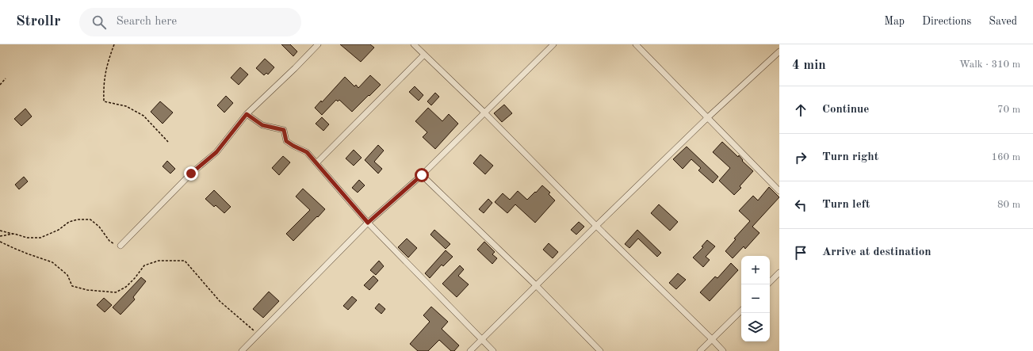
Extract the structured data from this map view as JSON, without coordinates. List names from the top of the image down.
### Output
{
  "page": {
    "header": "Strollr",
    "search": "Search here",
    "nav": ["Map", "Directions", "Saved"],
    "heading": ["4 min", "Walk · 310 m"],
    "list": [
      ["Continue", "70 m"],
      ["Turn right", "160 m"],
      ["Turn left", "80 m"],
      "Arrive at destination"
    ],
    "map_buttons": ["+", "−"]
  }
}
